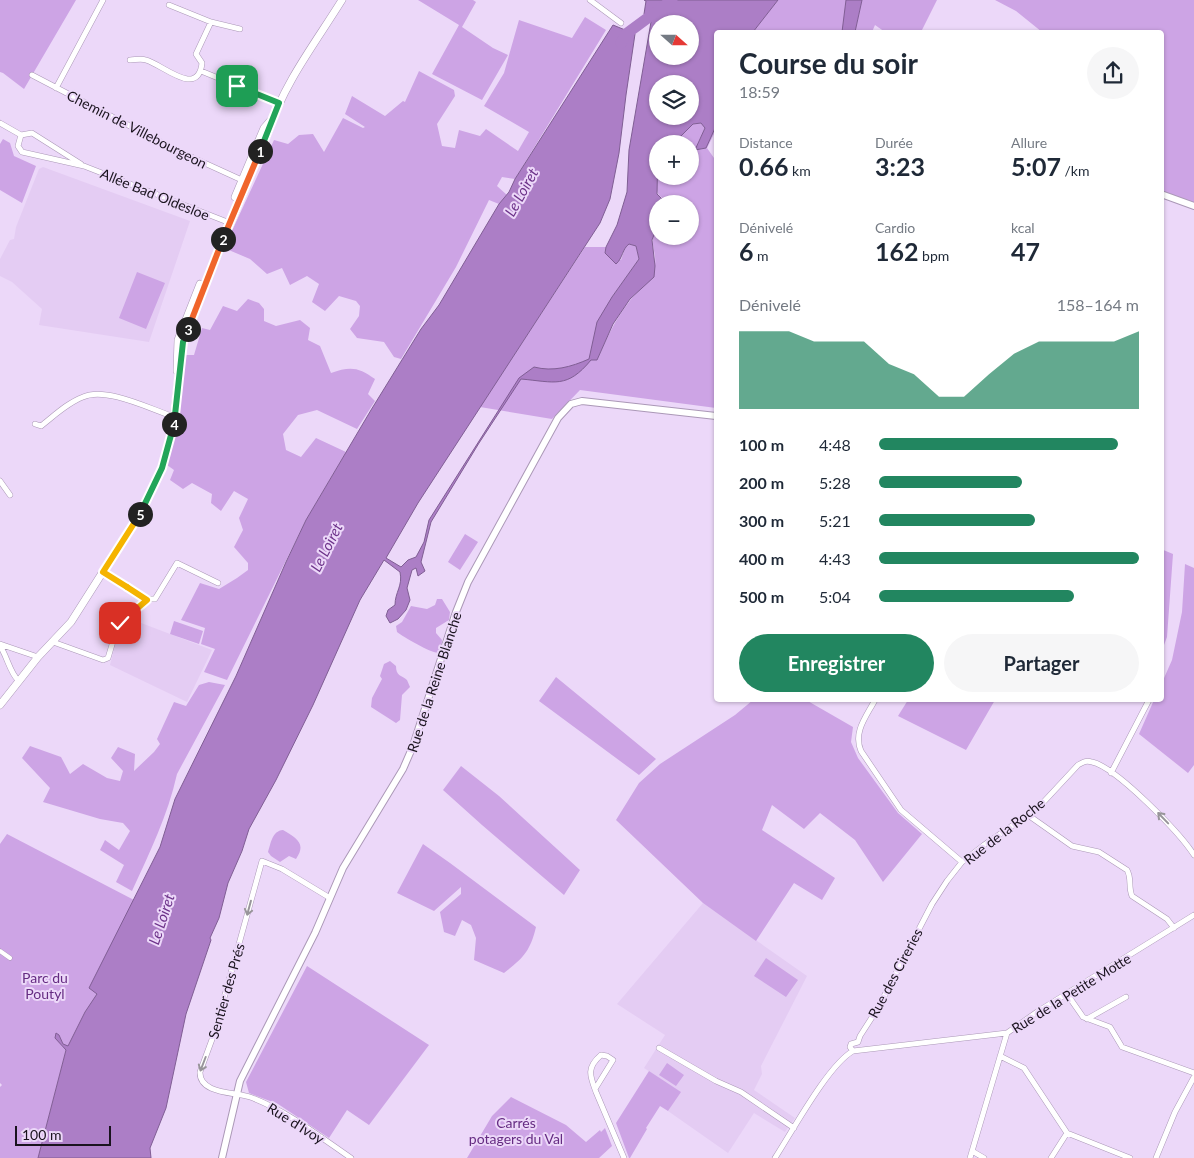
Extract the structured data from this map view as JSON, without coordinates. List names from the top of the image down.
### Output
{
  "streets": {
    "street": [
      "Chemin de Villebourgeon",
      "Allée Bad Oldesloe",
      "Rue de la Reine Blanche",
      "Rue de la Roche",
      "Rue des Cireries",
      "Sentier des Prés",
      "Rue de la Petite Motte",
      "Rue d'Ivoy"
    ]
  },
  "crossings": [
    ["Rue de la Reine Blanche", "Sentier des Prés"],
    ["Rue de la Reine Blanche", "Rue d'Ivoy"],
    ["Rue de la Roche", "Rue des Cireries"],
    ["Sentier des Prés", "Rue d'Ivoy"]
  ],
  "water": ["Le Loiret"],
  "parks": ["Parc du Poutyl", "Carrés potagers du Val"],
  "scale_bar": "100 m",
  "north": "right",
  "page": {
    "map_buttons": ["+", "−"],
    "heading": ["Course du soir", "18:59"],
    "stats": [
      ["Distance", "0.66 km"],
      ["Durée", "3:23"],
      ["Allure", "5:07 /km"],
      ["Dénivelé", "6 m"],
      ["Cardio", "162 bpm"],
      ["kcal", "47"]
    ],
    "pins": [
      "1",
      "2",
      "3",
      "4",
      "5"
    ],
    "chart": ["Dénivelé", "158–164 m"],
    "list": [
      {
        "name": "100 m",
        "note": "4:48"
      },
      {
        "name": "200 m",
        "note": "5:28"
      },
      {
        "name": "300 m",
        "note": "5:21"
      },
      {
        "name": "400 m",
        "note": "4:43"
      },
      {
        "name": "500 m",
        "note": "5:04"
      }
    ],
    "buttons": ["Enregistrer", "Partager"],
    "scale": "100 m"
  }
}
